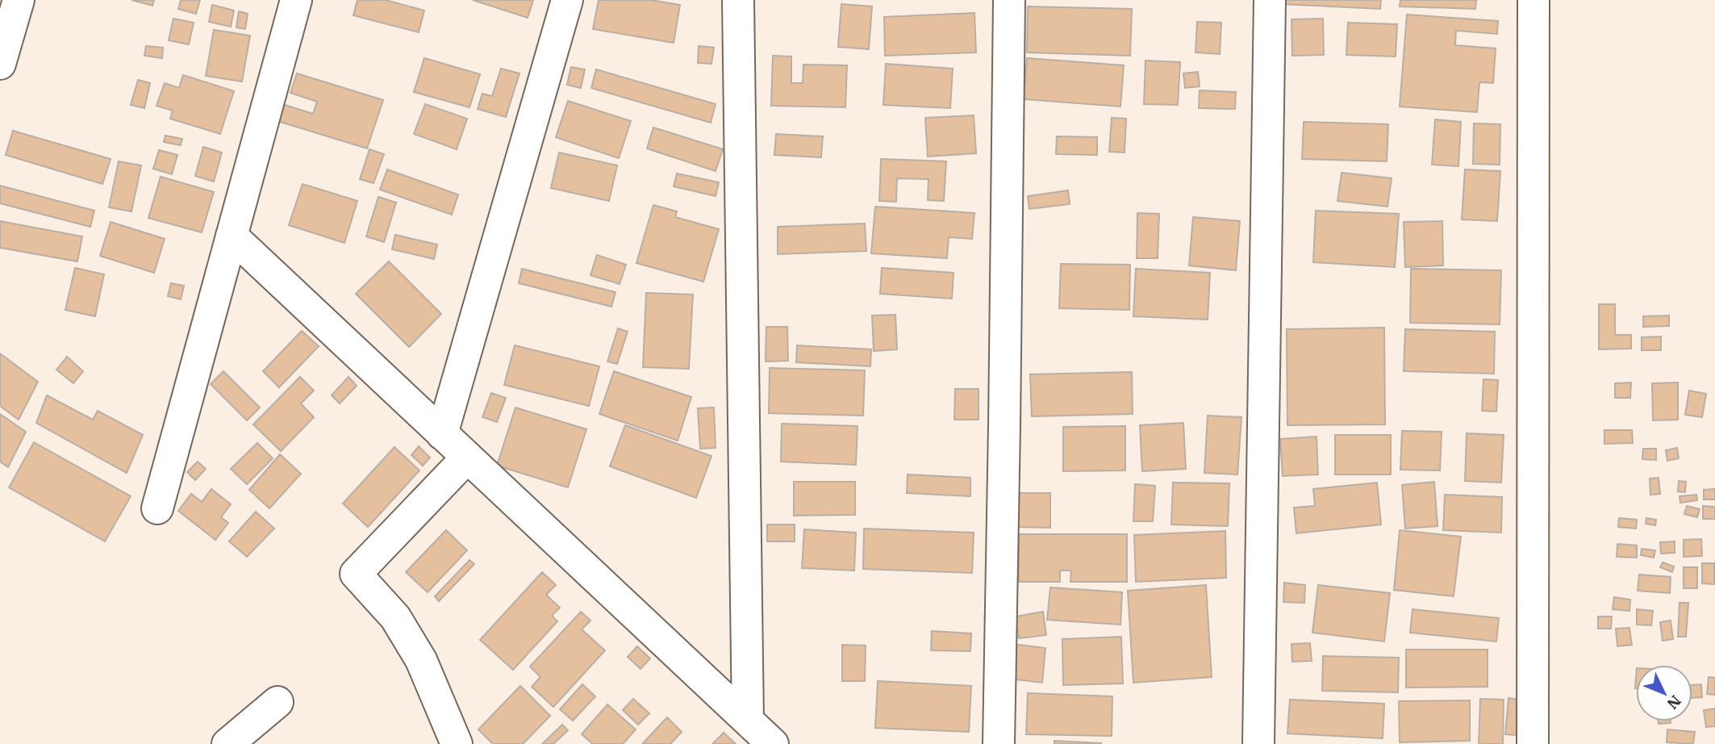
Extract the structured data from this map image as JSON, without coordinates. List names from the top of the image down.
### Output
{
  "north": "bottom right"
}
